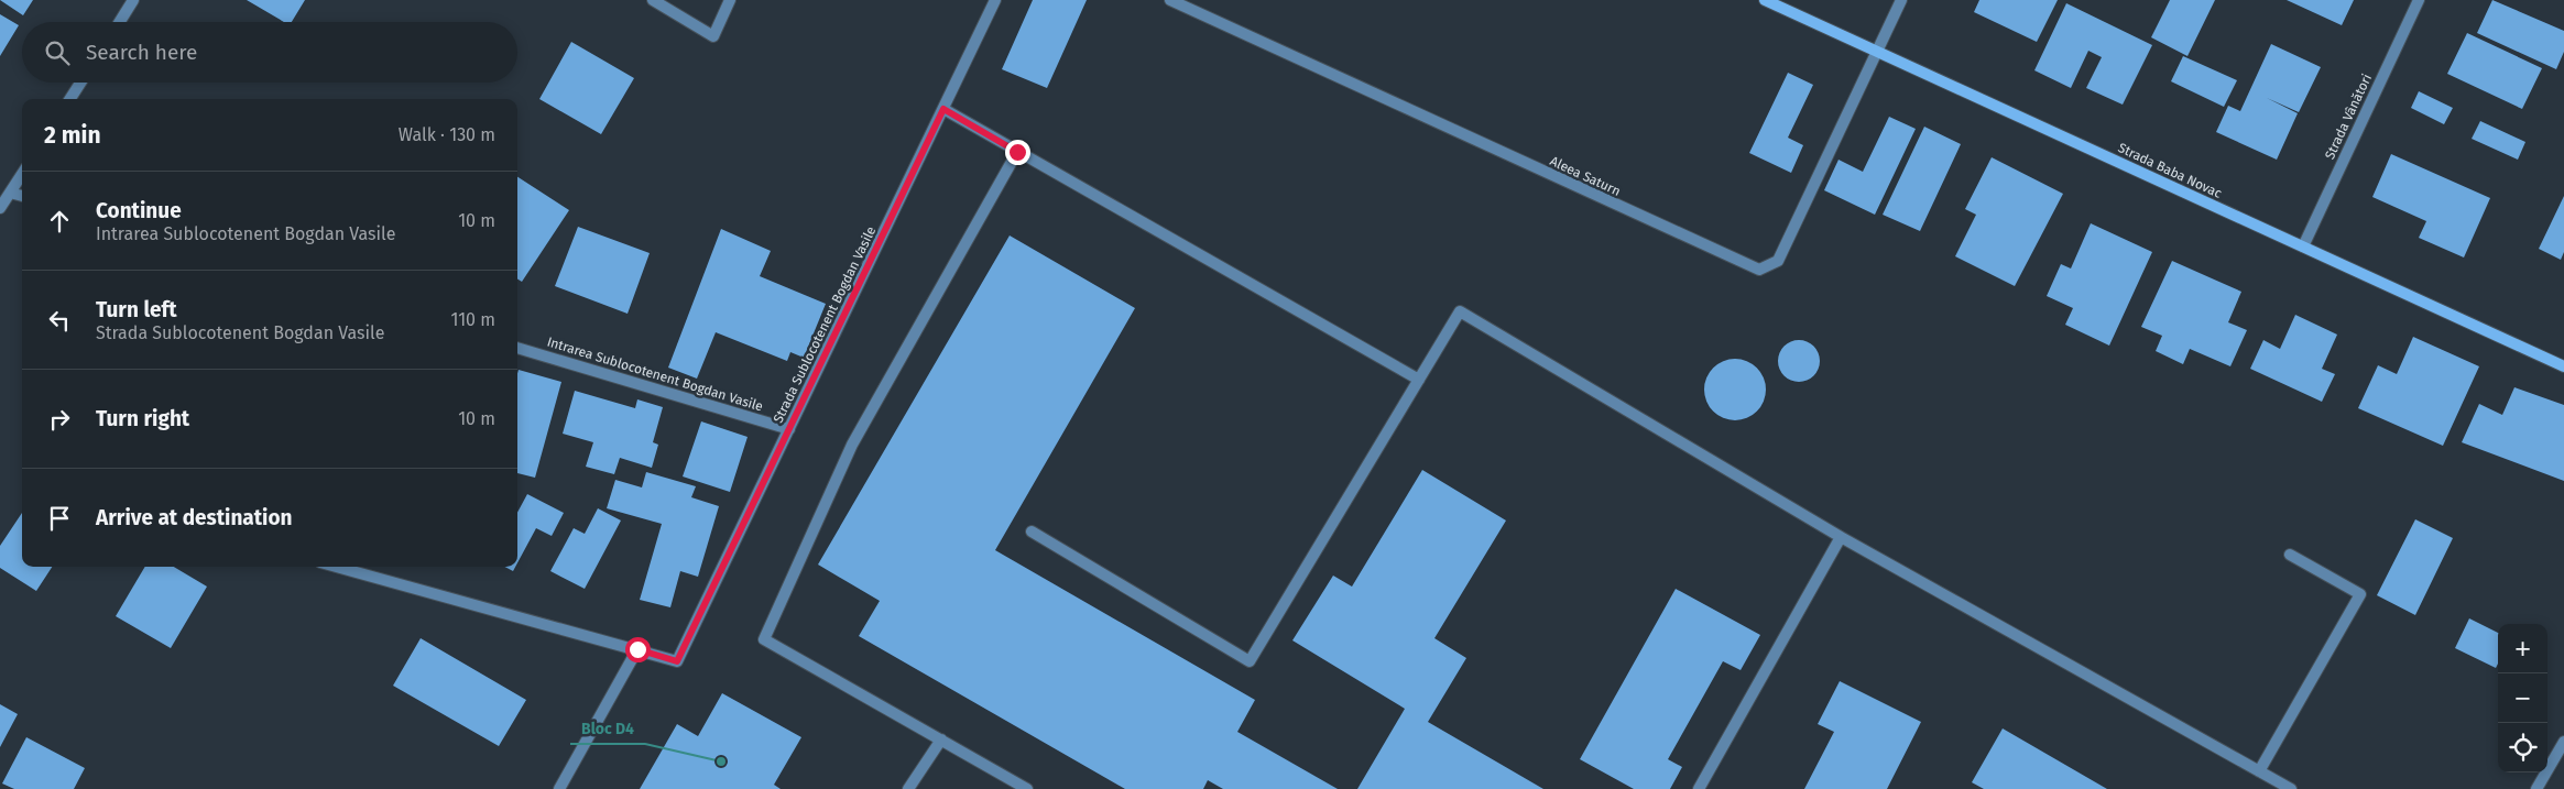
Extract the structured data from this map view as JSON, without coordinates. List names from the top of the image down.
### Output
{
  "streets": {
    "main road": ["Strada Baba Novac"],
    "street": [
      "Strada Vânători",
      "Aleea Saturn",
      "Strada Sublocotenent Bogdan Vasile",
      "Intrarea Sublocotenent Bogdan Vasile"
    ]
  },
  "crossings": [
    ["Strada Vânători", "Strada Baba Novac"],
    ["Strada Baba Novac", "Aleea Saturn"],
    ["Strada Sublocotenent Bogdan Vasile", "Intrarea Sublocotenent Bogdan Vasile"]
  ],
  "places": ["Bloc D4"],
  "page": {
    "search": "Search here",
    "heading": ["2 min", "Walk · 130 m"],
    "list": [
      ["Continue", "Intrarea Sublocotenent Bogdan Vasile", "10 m"],
      ["Turn left", "Strada Sublocotenent Bogdan Vasile", "110 m"],
      ["Turn right", "10 m"],
      "Arrive at destination"
    ],
    "map_buttons": ["+", "−"]
  }
}
